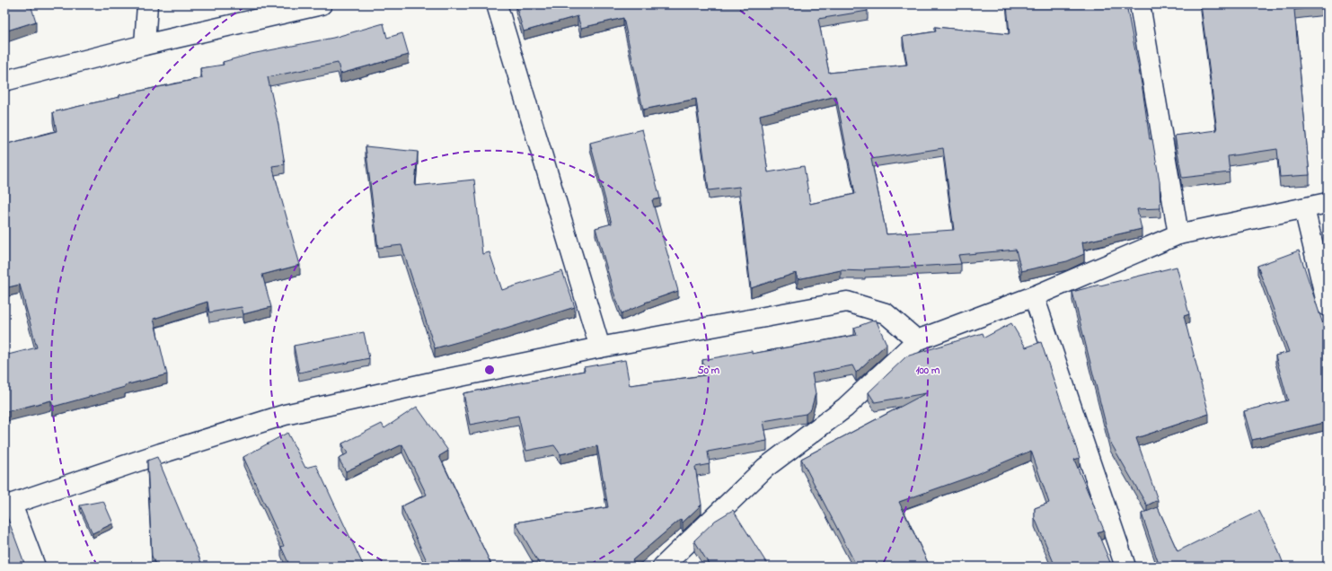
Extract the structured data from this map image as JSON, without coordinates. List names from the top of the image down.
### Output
{
  "rings": ["50 m", "100 m"]
}
